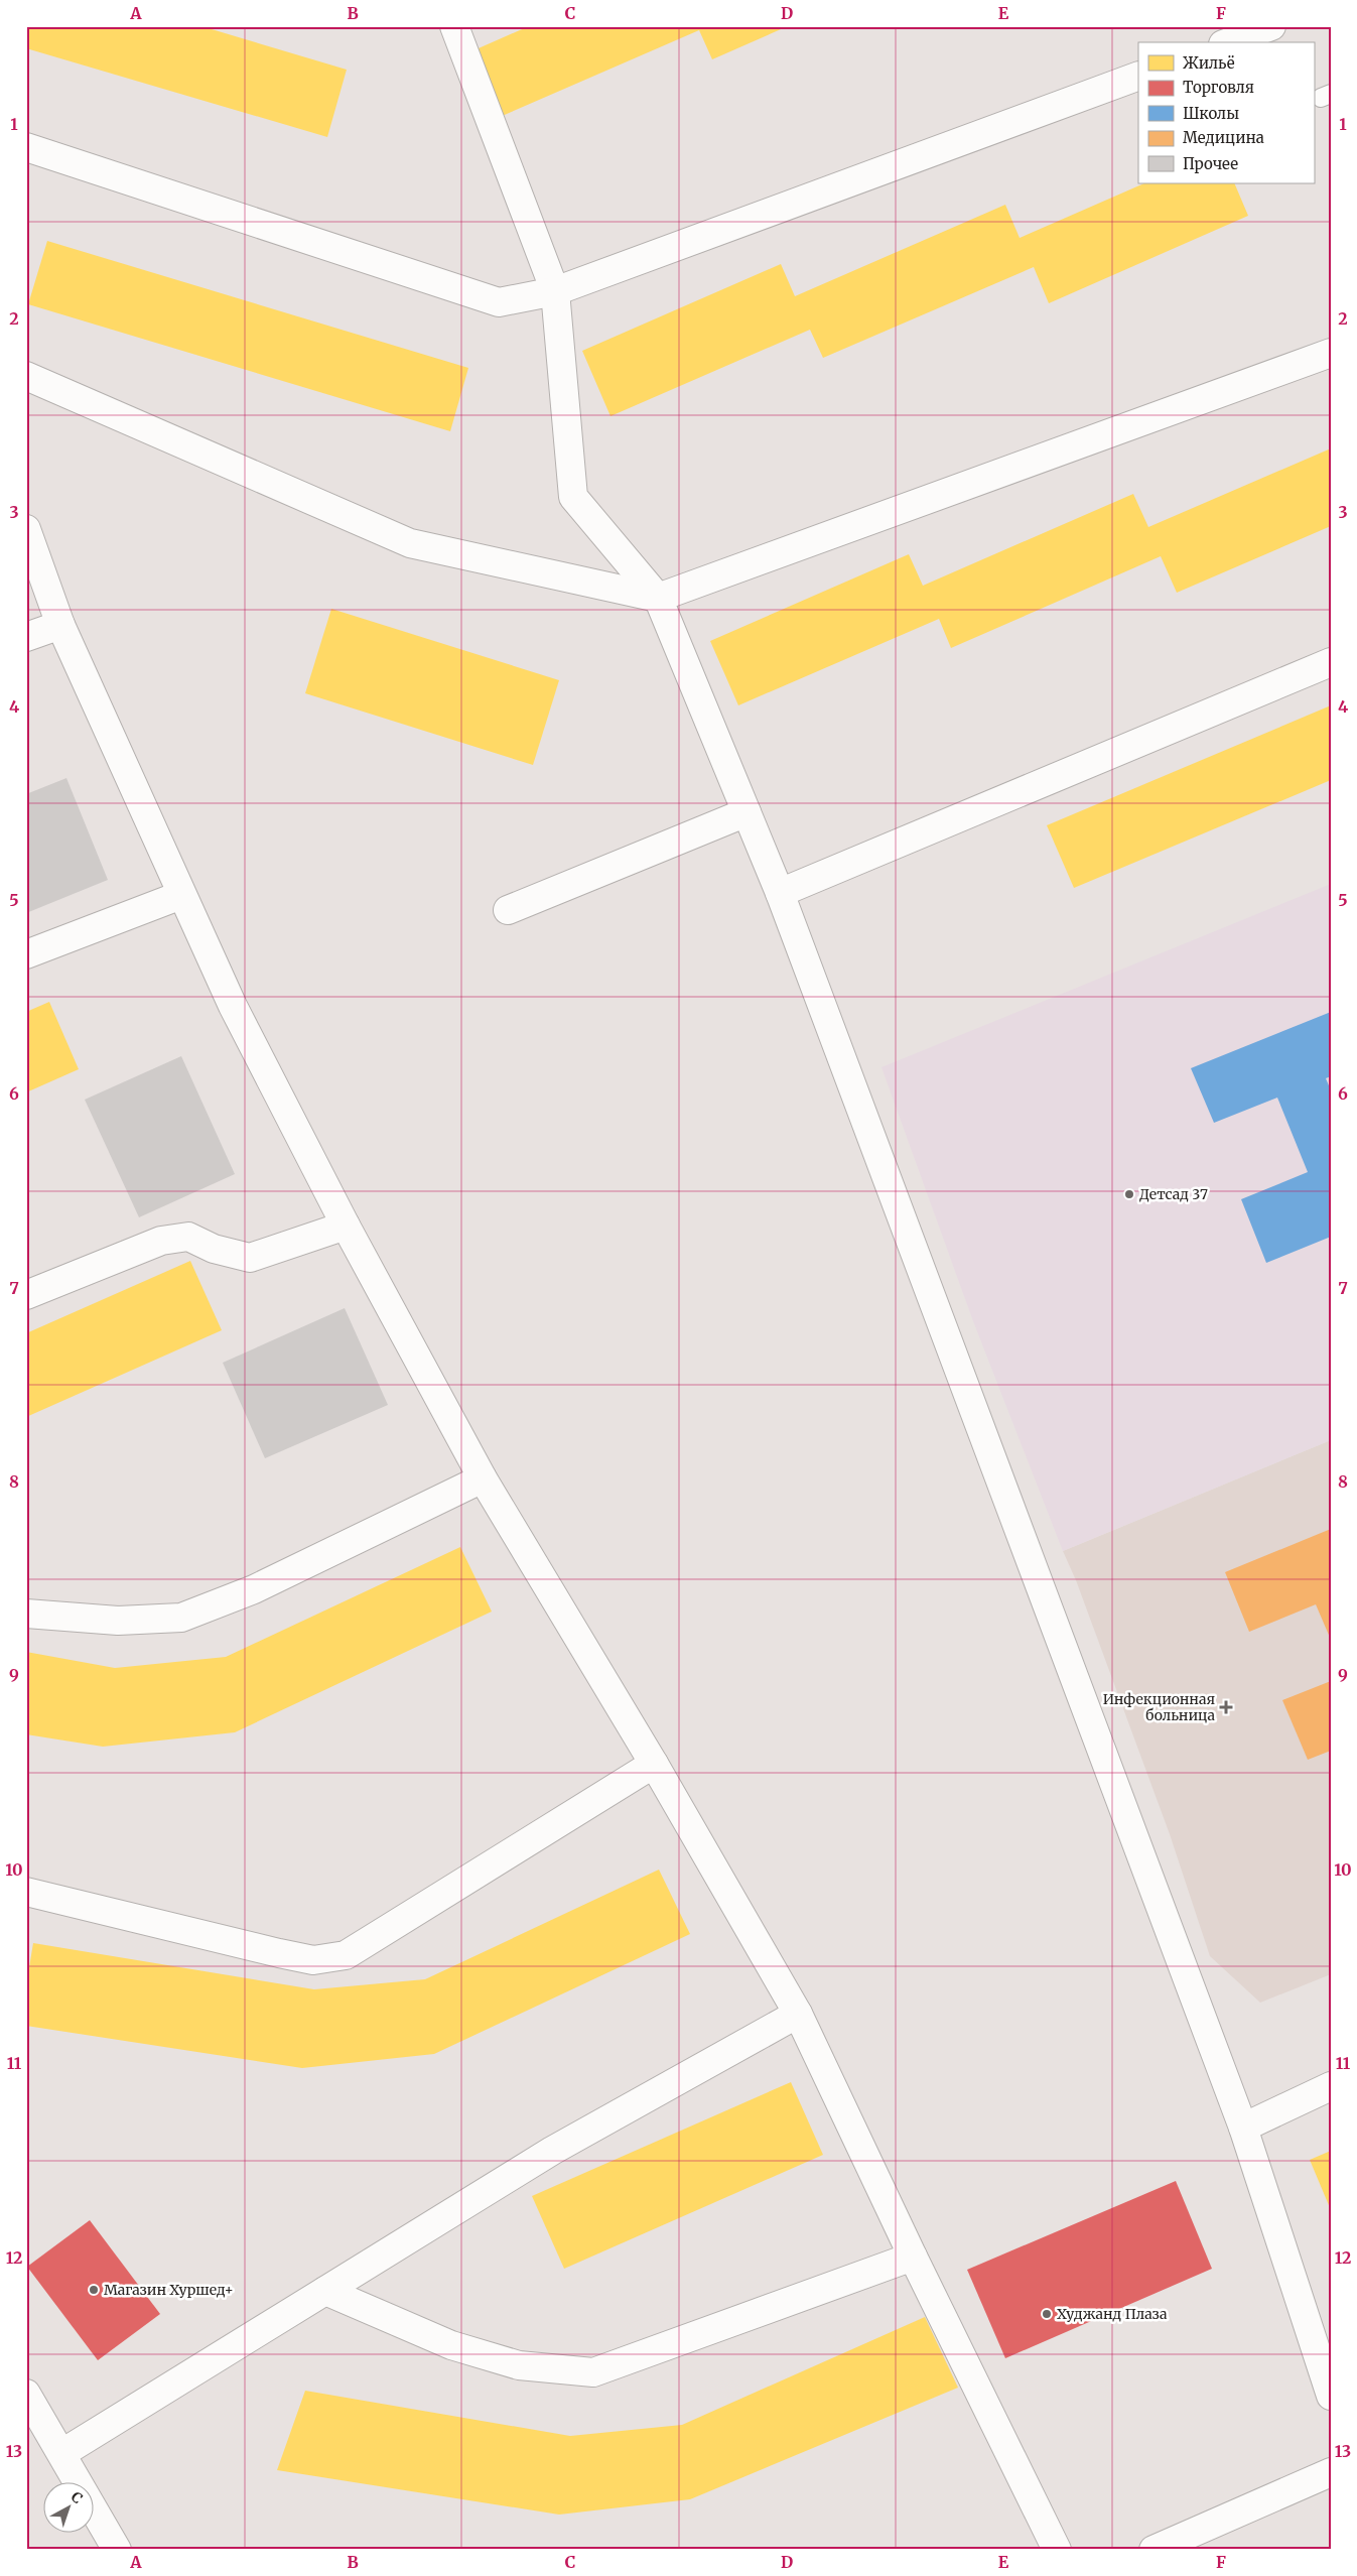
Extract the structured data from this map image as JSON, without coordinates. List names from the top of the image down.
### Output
{
  "places": {
    "other": ["Детсад 37", "Магазин Хуршед+", "Худжанд Плаза"],
    "health": ["Инфекционная больница"]
  },
  "legend": [
    "Жильё",
    "Торговля",
    "Школы",
    "Медицина",
    "Прочее"
  ],
  "north": "top right",
  "grid": {
    "columns": [
      "A",
      "B",
      "C",
      "D",
      "E",
      "F"
    ],
    "rows": [
      "1",
      "2",
      "3",
      "4",
      "5",
      "6",
      "7",
      "8",
      "9",
      "10",
      "11",
      "12",
      "13"
    ]
  }
}
